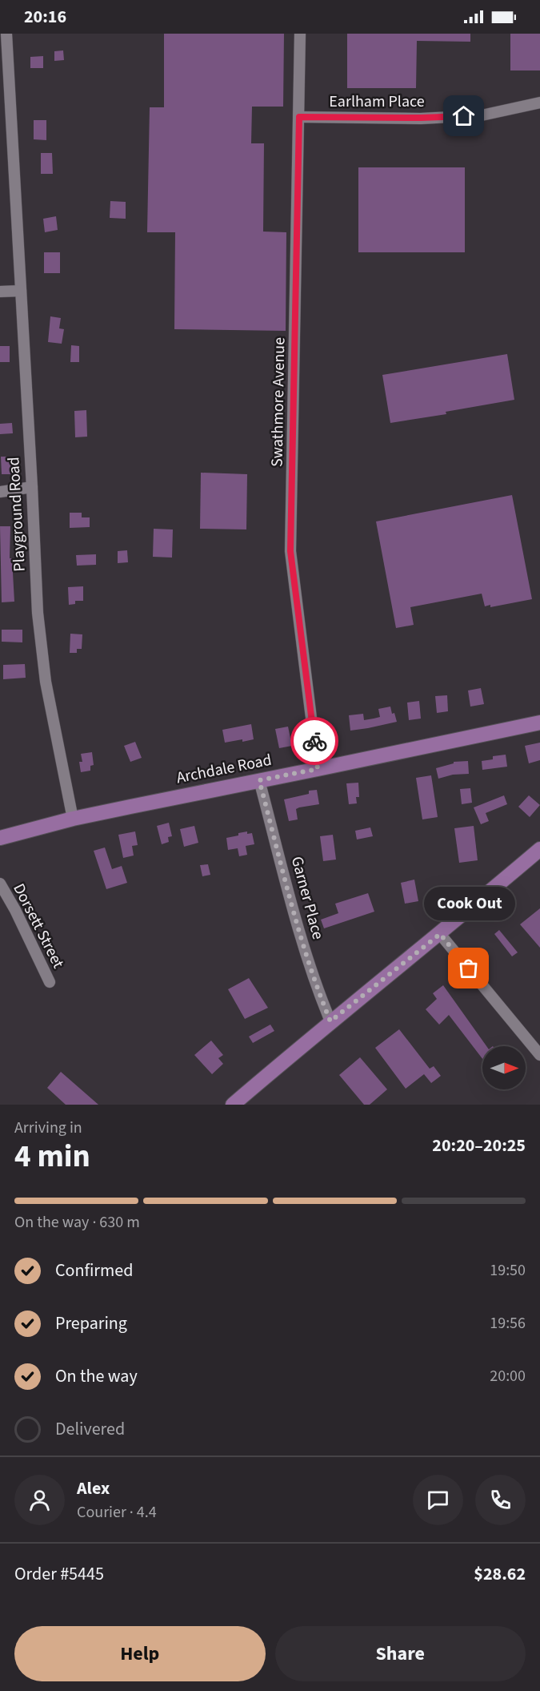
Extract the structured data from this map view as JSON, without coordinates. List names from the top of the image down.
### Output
{
  "streets": {
    "main road": ["Archdale Road"],
    "street": [
      "Earlham Place",
      "Swathmore Avenue",
      "Playground Road",
      "Garner Place",
      "Dorsett Street"
    ]
  },
  "crossings": [
    ["Earlham Place", "Swathmore Avenue"],
    ["Swathmore Avenue", "Archdale Road"],
    ["Playground Road", "Archdale Road"],
    ["Archdale Road", "Garner Place"]
  ],
  "places": ["Cook Out"],
  "north": "right",
  "page": {
    "status": "20:16",
    "bubble": "Cook Out",
    "heading": ["4 min", "Arriving in", "20:20–20:25"],
    "panel": [
      "Alex",
      "Courier · 4.4",
      "Order #5445",
      "$28.62"
    ],
    "bar": "On the way · 630 m",
    "list": [
      ["Confirmed", "19:50"],
      ["Preparing", "19:56"],
      ["On the way", "20:00"],
      "Delivered"
    ],
    "buttons": ["Help", "Share"]
  }
}
